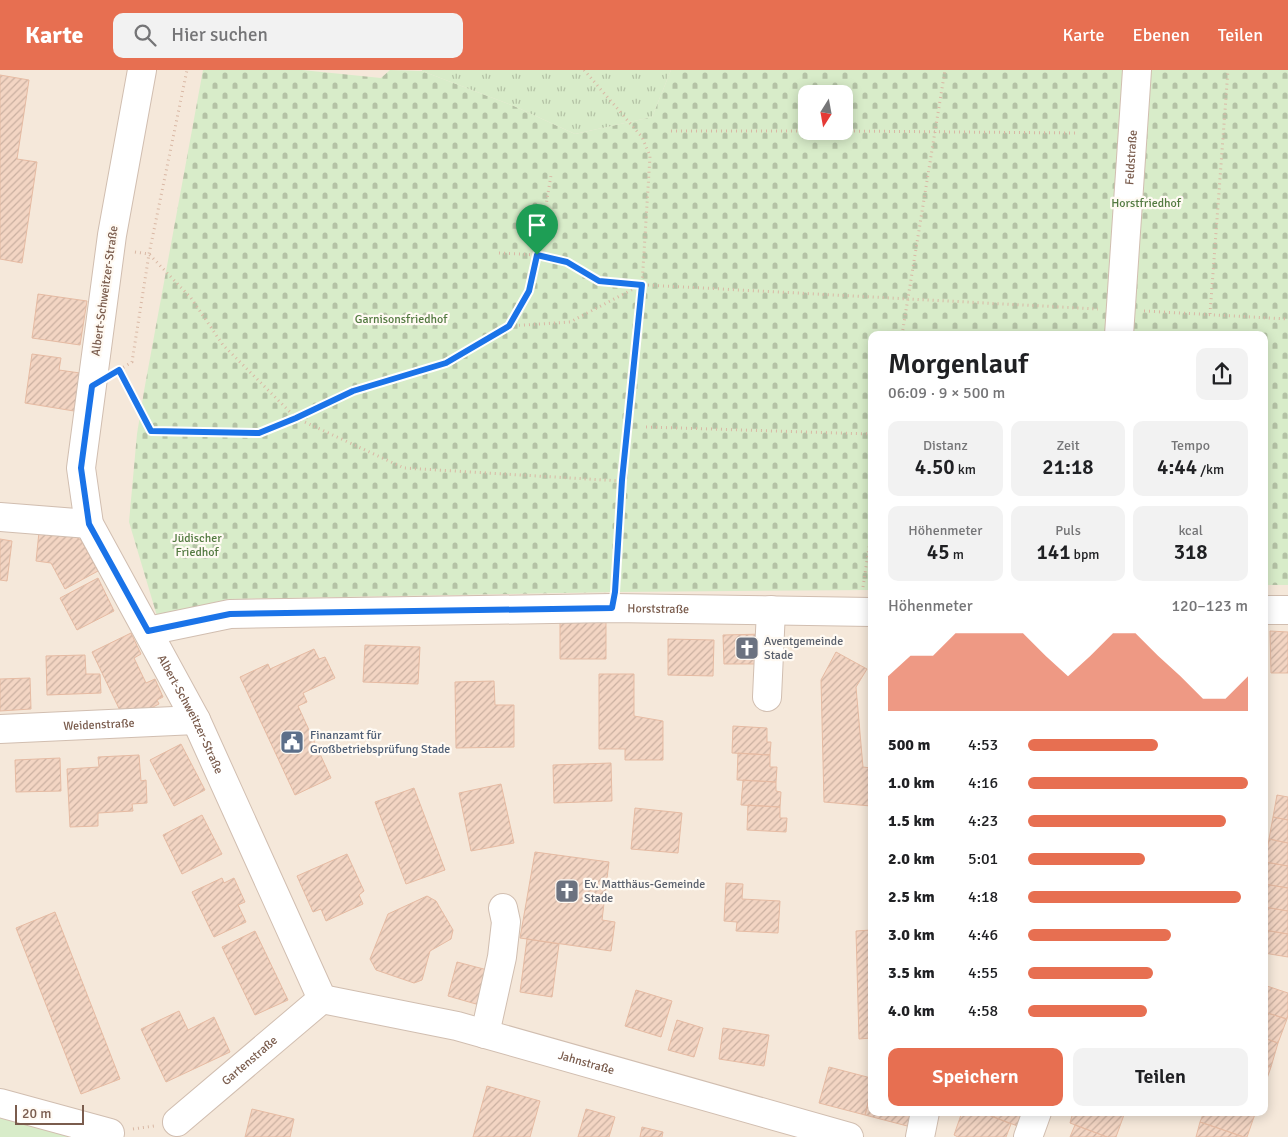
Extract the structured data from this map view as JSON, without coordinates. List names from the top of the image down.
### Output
{
  "streets": {
    "street": [
      "Feldstraße",
      "Albert-Schweitzer-Straße",
      "Horststraße",
      "Weidenstraße",
      "Gartenstraße",
      "Jahnstraße"
    ]
  },
  "crossings": [
    ["Albert-Schweitzer-Straße", "Horststraße"],
    ["Albert-Schweitzer-Straße", "Weidenstraße"],
    ["Albert-Schweitzer-Straße", "Gartenstraße"],
    ["Albert-Schweitzer-Straße", "Jahnstraße"],
    ["Gartenstraße", "Jahnstraße"]
  ],
  "parks": ["Horstfriedhof", "Garnisonsfriedhof", "Jüdischer Friedhof"],
  "places": {
    "church": ["Aventgemeinde Stade", "Ev. Matthäus-Gemeinde Stade"],
    "public building": ["Finanzamt für Großbetriebsprüfung Stade"]
  },
  "scale_bar": "20 m",
  "north": "bottom",
  "page": {
    "header": "Karte",
    "search": "Hier suchen",
    "nav": ["Karte", "Ebenen", "Teilen"],
    "heading": ["Morgenlauf", "06:09 · 9 × 500 m"],
    "stats": [
      ["Distanz", "4.50 km"],
      ["Zeit", "21:18"],
      ["Tempo", "4:44 /km"],
      ["Höhenmeter", "45 m"],
      ["Puls", "141 bpm"],
      ["kcal", "318"]
    ],
    "chart": ["Höhenmeter", "120–123 m"],
    "list": [
      {
        "name": "500 m",
        "note": "4:53"
      },
      {
        "name": "1.0 km",
        "note": "4:16"
      },
      {
        "name": "1.5 km",
        "note": "4:23"
      },
      {
        "name": "2.0 km",
        "note": "5:01"
      },
      {
        "name": "2.5 km",
        "note": "4:18"
      },
      {
        "name": "3.0 km",
        "note": "4:46"
      },
      {
        "name": "3.5 km",
        "note": "4:55"
      },
      {
        "name": "4.0 km",
        "note": "4:58"
      }
    ],
    "buttons": ["Speichern", "Teilen"],
    "scale": "20 m"
  }
}
